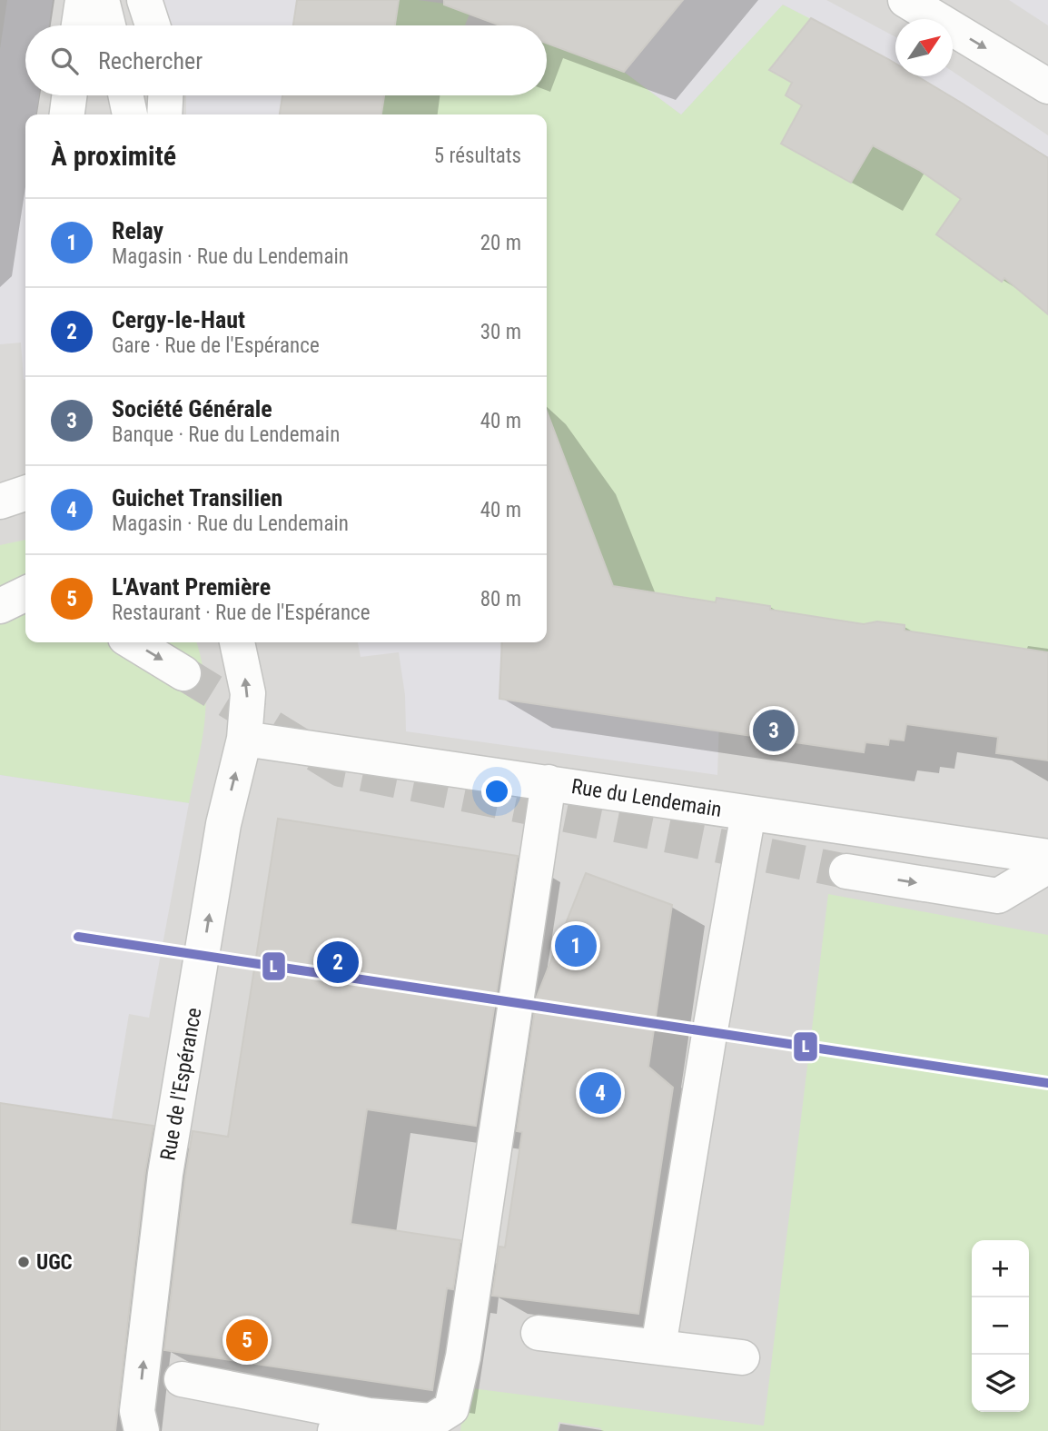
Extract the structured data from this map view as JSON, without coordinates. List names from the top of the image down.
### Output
{
  "streets": {
    "street": ["Rue du Lendemain", "Rue de l'Espérance"]
  },
  "crossings": [
    ["Rue du Lendemain", "Rue de l'Espérance"]
  ],
  "one_way": ["Rue de l'Espérance"],
  "places": ["UGC"],
  "lines": ["transit line L"],
  "north": "top right",
  "page": {
    "search": "Rechercher",
    "heading": ["À proximité", "5 résultats"],
    "list": [
      {
        "mark": "1",
        "name": "Relay",
        "note": "Magasin · Rue du Lendemain",
        "value": "20 m"
      },
      {
        "mark": "2",
        "name": "Cergy-le-Haut",
        "note": "Gare · Rue de l'Espérance",
        "value": "30 m"
      },
      {
        "mark": "3",
        "name": "Société Générale",
        "note": "Banque · Rue du Lendemain",
        "value": "40 m"
      },
      {
        "mark": "4",
        "name": "Guichet Transilien",
        "note": "Magasin · Rue du Lendemain",
        "value": "40 m"
      },
      {
        "mark": "5",
        "name": "L'Avant Première",
        "note": "Restaurant · Rue de l'Espérance",
        "value": "80 m"
      }
    ],
    "pins": [
      "3",
      "1",
      "2",
      "4",
      "5"
    ],
    "map_buttons": ["+", "−"]
  }
}
